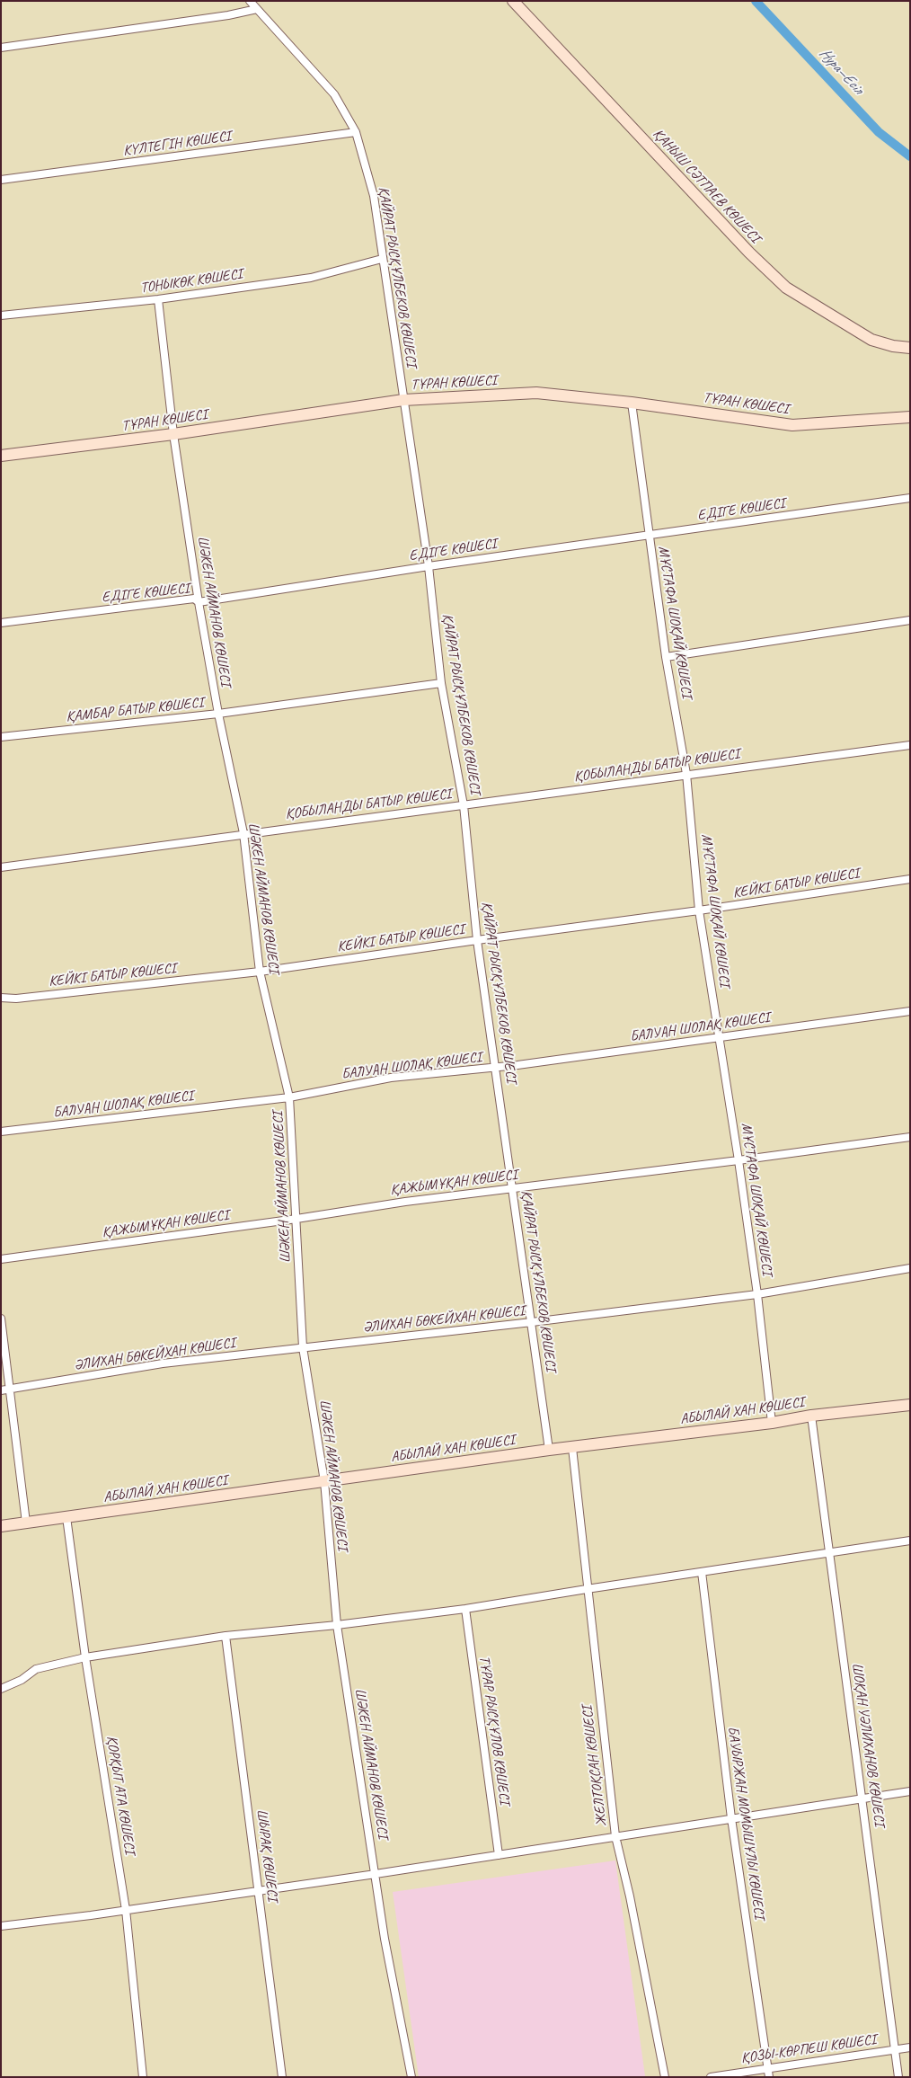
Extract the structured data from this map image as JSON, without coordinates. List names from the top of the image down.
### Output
{
  "streets": {
    "street": [
      "КҮЛТЕГІН КӨШЕСІ",
      "ҚАНЫШ СӘТПАЕВ КӨШЕСІ",
      "ҚАЙРАТ РЫСҚҰЛБЕКОВ КӨШЕСІ",
      "ТОНЫКӨК КӨШЕСІ",
      "ТҰРАН КӨШЕСІ",
      "ЕДІГЕ КӨШЕСІ",
      "ШӘКЕН АЙМАНОВ КӨШЕСІ",
      "МҰСТАФА ШОҚАЙ КӨШЕСІ",
      "ҚАМБАР БАТЫР КӨШЕСІ",
      "ҚОБЫЛАНДЫ БАТЫР КӨШЕСІ",
      "КЕЙКІ БАТЫР КӨШЕСІ",
      "БАЛУАН ШОЛАҚ КӨШЕСІ",
      "ҚАЖЫМҰҚАН КӨШЕСІ",
      "ӘЛИХАН БӨКЕЙХАН КӨШЕСІ",
      "АБЫЛАЙ ХАН КӨШЕСІ",
      "ТҰРАР РЫСҚҰЛОВ КӨШЕСІ",
      "ШОҚАН УӘЛИХАНОВ КӨШЕСІ",
      "ЖЕЛТОҚСАН КӨШЕСІ",
      "ҚОРҚЫТ АТА КӨШЕСІ",
      "БАУЫРЖАН МОМЫШҰЛЫ КӨШЕСІ",
      "ШЫРАҚ КӨШЕСІ",
      "ҚОЗЫ-КӨРПЕШ КӨШЕСІ"
    ]
  },
  "crossings": [
    ["КҮЛТЕГІН КӨШЕСІ", "ҚАЙРАТ РЫСҚҰЛБЕКОВ КӨШЕСІ"],
    ["ҚАЙРАТ РЫСҚҰЛБЕКОВ КӨШЕСІ", "ТОНЫКӨК КӨШЕСІ"],
    ["ҚАЙРАТ РЫСҚҰЛБЕКОВ КӨШЕСІ", "ТҰРАН КӨШЕСІ"],
    ["ҚАЙРАТ РЫСҚҰЛБЕКОВ КӨШЕСІ", "ЕДІГЕ КӨШЕСІ"],
    ["ҚАЙРАТ РЫСҚҰЛБЕКОВ КӨШЕСІ", "ҚАМБАР БАТЫР КӨШЕСІ"],
    ["ҚАЙРАТ РЫСҚҰЛБЕКОВ КӨШЕСІ", "ҚОБЫЛАНДЫ БАТЫР КӨШЕСІ"],
    ["ҚАЙРАТ РЫСҚҰЛБЕКОВ КӨШЕСІ", "КЕЙКІ БАТЫР КӨШЕСІ"],
    ["ҚАЙРАТ РЫСҚҰЛБЕКОВ КӨШЕСІ", "БАЛУАН ШОЛАҚ КӨШЕСІ"],
    ["ҚАЙРАТ РЫСҚҰЛБЕКОВ КӨШЕСІ", "ҚАЖЫМҰҚАН КӨШЕСІ"],
    ["ҚАЙРАТ РЫСҚҰЛБЕКОВ КӨШЕСІ", "ӘЛИХАН БӨКЕЙХАН КӨШЕСІ"],
    ["ҚАЙРАТ РЫСҚҰЛБЕКОВ КӨШЕСІ", "АБЫЛАЙ ХАН КӨШЕСІ"],
    ["ТОНЫКӨК КӨШЕСІ", "ШӘКЕН АЙМАНОВ КӨШЕСІ"],
    ["ТҰРАН КӨШЕСІ", "ШӘКЕН АЙМАНОВ КӨШЕСІ"],
    ["ТҰРАН КӨШЕСІ", "МҰСТАФА ШОҚАЙ КӨШЕСІ"],
    ["ЕДІГЕ КӨШЕСІ", "ШӘКЕН АЙМАНОВ КӨШЕСІ"],
    ["ЕДІГЕ КӨШЕСІ", "МҰСТАФА ШОҚАЙ КӨШЕСІ"],
    ["ШӘКЕН АЙМАНОВ КӨШЕСІ", "ҚАМБАР БАТЫР КӨШЕСІ"],
    ["ШӘКЕН АЙМАНОВ КӨШЕСІ", "ҚОБЫЛАНДЫ БАТЫР КӨШЕСІ"],
    ["ШӘКЕН АЙМАНОВ КӨШЕСІ", "КЕЙКІ БАТЫР КӨШЕСІ"],
    ["ШӘКЕН АЙМАНОВ КӨШЕСІ", "БАЛУАН ШОЛАҚ КӨШЕСІ"],
    ["ШӘКЕН АЙМАНОВ КӨШЕСІ", "ҚАЖЫМҰҚАН КӨШЕСІ"],
    ["ШӘКЕН АЙМАНОВ КӨШЕСІ", "ӘЛИХАН БӨКЕЙХАН КӨШЕСІ"],
    ["ШӘКЕН АЙМАНОВ КӨШЕСІ", "АБЫЛАЙ ХАН КӨШЕСІ"],
    ["МҰСТАФА ШОҚАЙ КӨШЕСІ", "ҚОБЫЛАНДЫ БАТЫР КӨШЕСІ"],
    ["МҰСТАФА ШОҚАЙ КӨШЕСІ", "КЕЙКІ БАТЫР КӨШЕСІ"],
    ["МҰСТАФА ШОҚАЙ КӨШЕСІ", "БАЛУАН ШОЛАҚ КӨШЕСІ"],
    ["МҰСТАФА ШОҚАЙ КӨШЕСІ", "ҚАЖЫМҰҚАН КӨШЕСІ"],
    ["МҰСТАФА ШОҚАЙ КӨШЕСІ", "ӘЛИХАН БӨКЕЙХАН КӨШЕСІ"],
    ["МҰСТАФА ШОҚАЙ КӨШЕСІ", "АБЫЛАЙ ХАН КӨШЕСІ"],
    ["АБЫЛАЙ ХАН КӨШЕСІ", "ШОҚАН УӘЛИХАНОВ КӨШЕСІ"],
    ["АБЫЛАЙ ХАН КӨШЕСІ", "ЖЕЛТОҚСАН КӨШЕСІ"],
    ["АБЫЛАЙ ХАН КӨШЕСІ", "ҚОРҚЫТ АТА КӨШЕСІ"],
    ["ШОҚАН УӘЛИХАНОВ КӨШЕСІ", "ҚОЗЫ-КӨРПЕШ КӨШЕСІ"],
    ["БАУЫРЖАН МОМЫШҰЛЫ КӨШЕСІ", "ҚОЗЫ-КӨРПЕШ КӨШЕСІ"]
  ],
  "water": ["Нура—Есіл"]
}
